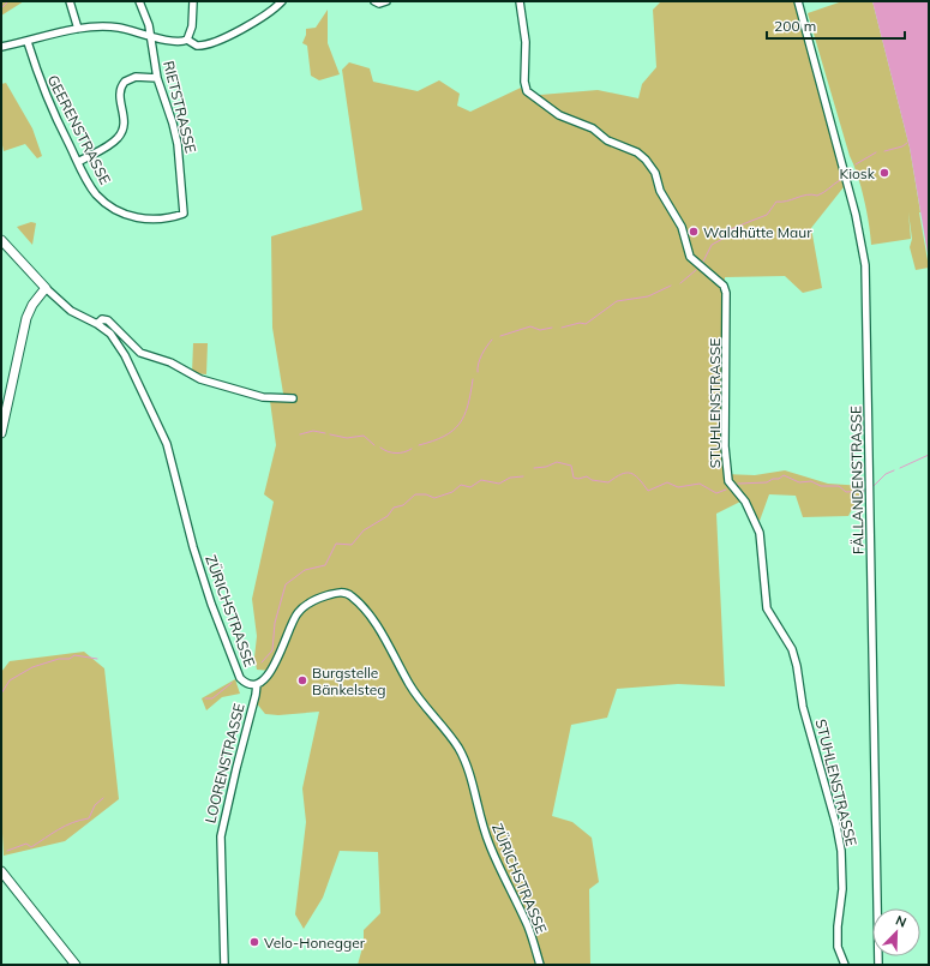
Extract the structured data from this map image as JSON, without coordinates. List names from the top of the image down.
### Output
{
  "streets": {
    "main road": ["ZÜRICHSTRASSE"],
    "street": [
      "RIETSTRASSE",
      "GEERENSTRASSE",
      "STUHLENSTRASSE",
      "FÄLLANDENSTRASSE",
      "LOORENSTRASSE"
    ]
  },
  "crossings": [
    ["RIETSTRASSE", "GEERENSTRASSE"],
    ["ZÜRICHSTRASSE", "LOORENSTRASSE"]
  ],
  "places": [
    "Kiosk",
    "Waldhütte Maur",
    "Burgstelle Bänkelsteg",
    "Velo-Honegger"
  ],
  "scale_bar": "200 m",
  "north": "top right"
}
